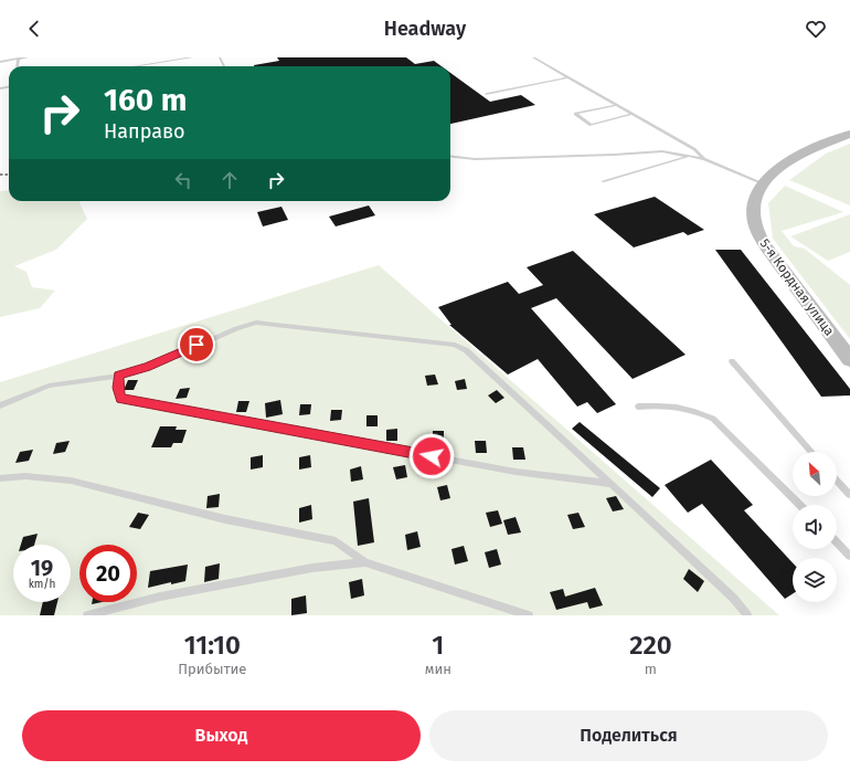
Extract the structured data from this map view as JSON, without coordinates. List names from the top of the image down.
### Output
{
  "streets": {
    "main road": ["5-я Кордная улица"]
  },
  "north": "top left",
  "page": {
    "header": "Headway",
    "turn": ["160 m", "Направо"],
    "speed": "19 km/h",
    "limit": "20",
    "eta": [
      "11:10",
      "Прибытие",
      "1",
      "мин",
      "220",
      "m"
    ],
    "buttons": ["Выход", "Поделиться"]
  }
}
